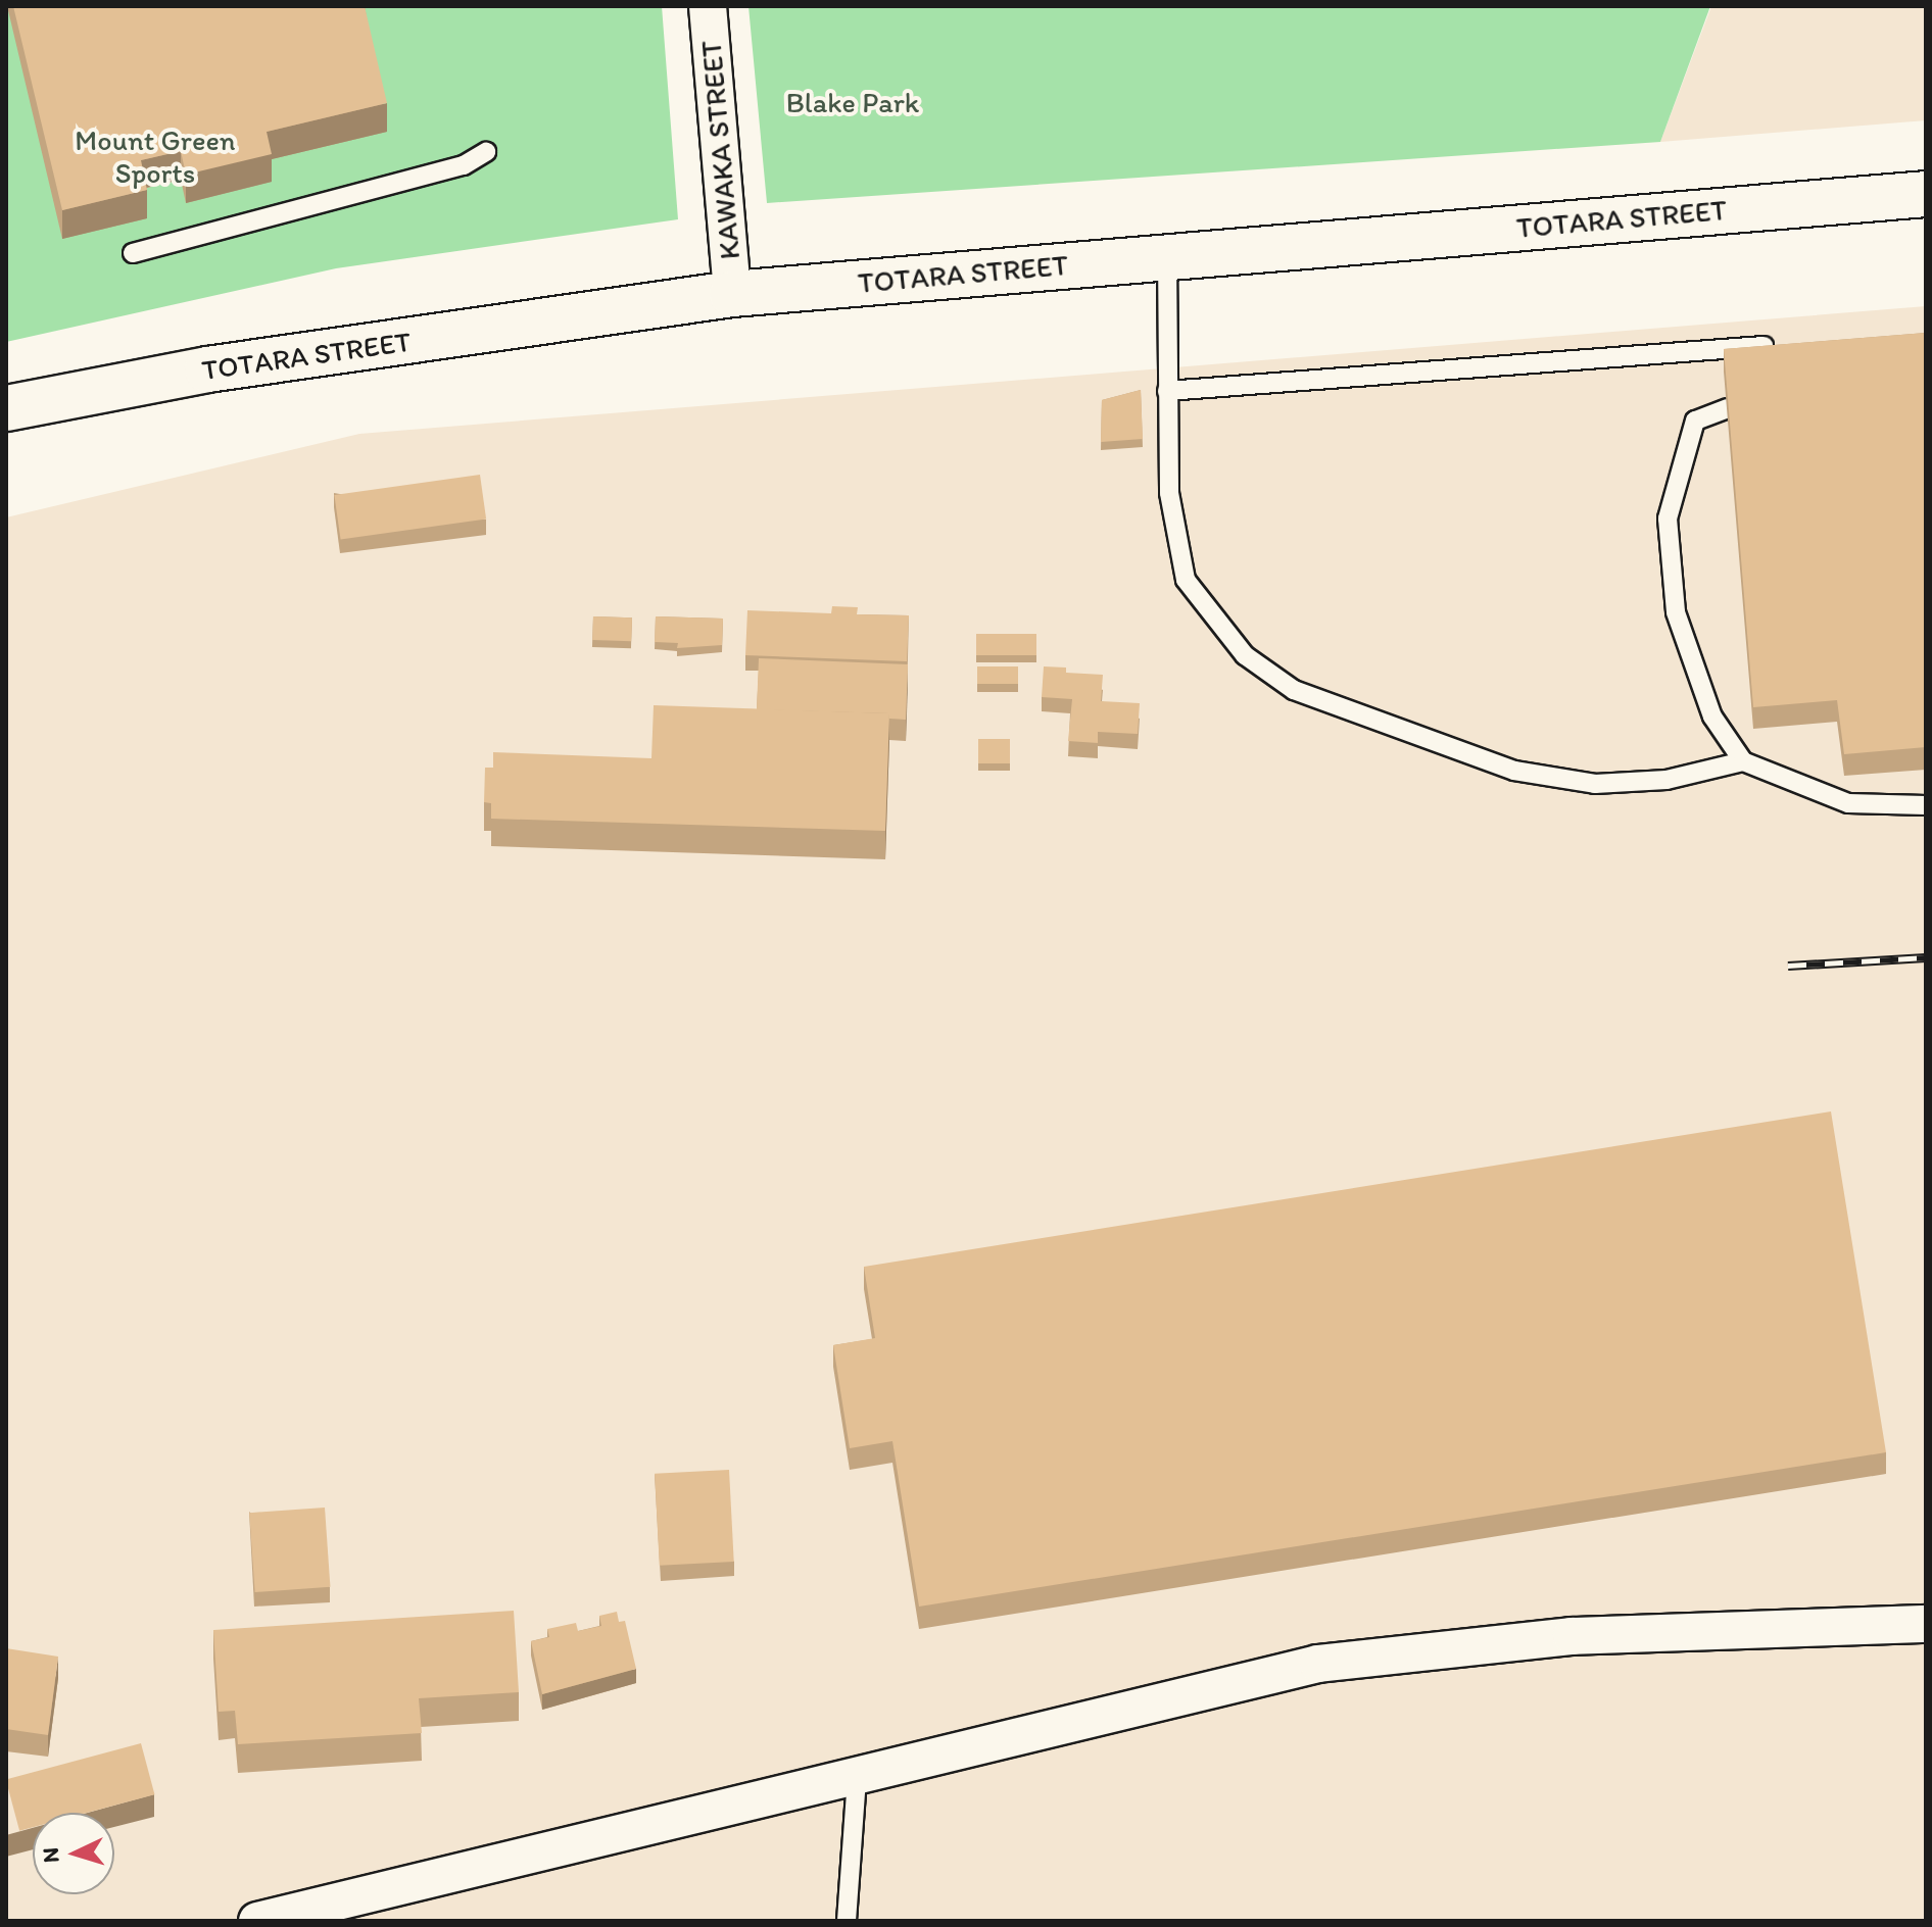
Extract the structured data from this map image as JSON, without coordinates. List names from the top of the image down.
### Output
{
  "streets": {
    "main road": ["TOTARA STREET"],
    "street": ["KAWAKA STREET"]
  },
  "crossings": [
    ["KAWAKA STREET", "TOTARA STREET"]
  ],
  "parks": ["Blake Park", "Mount Green Sports"],
  "north": "left"
}
